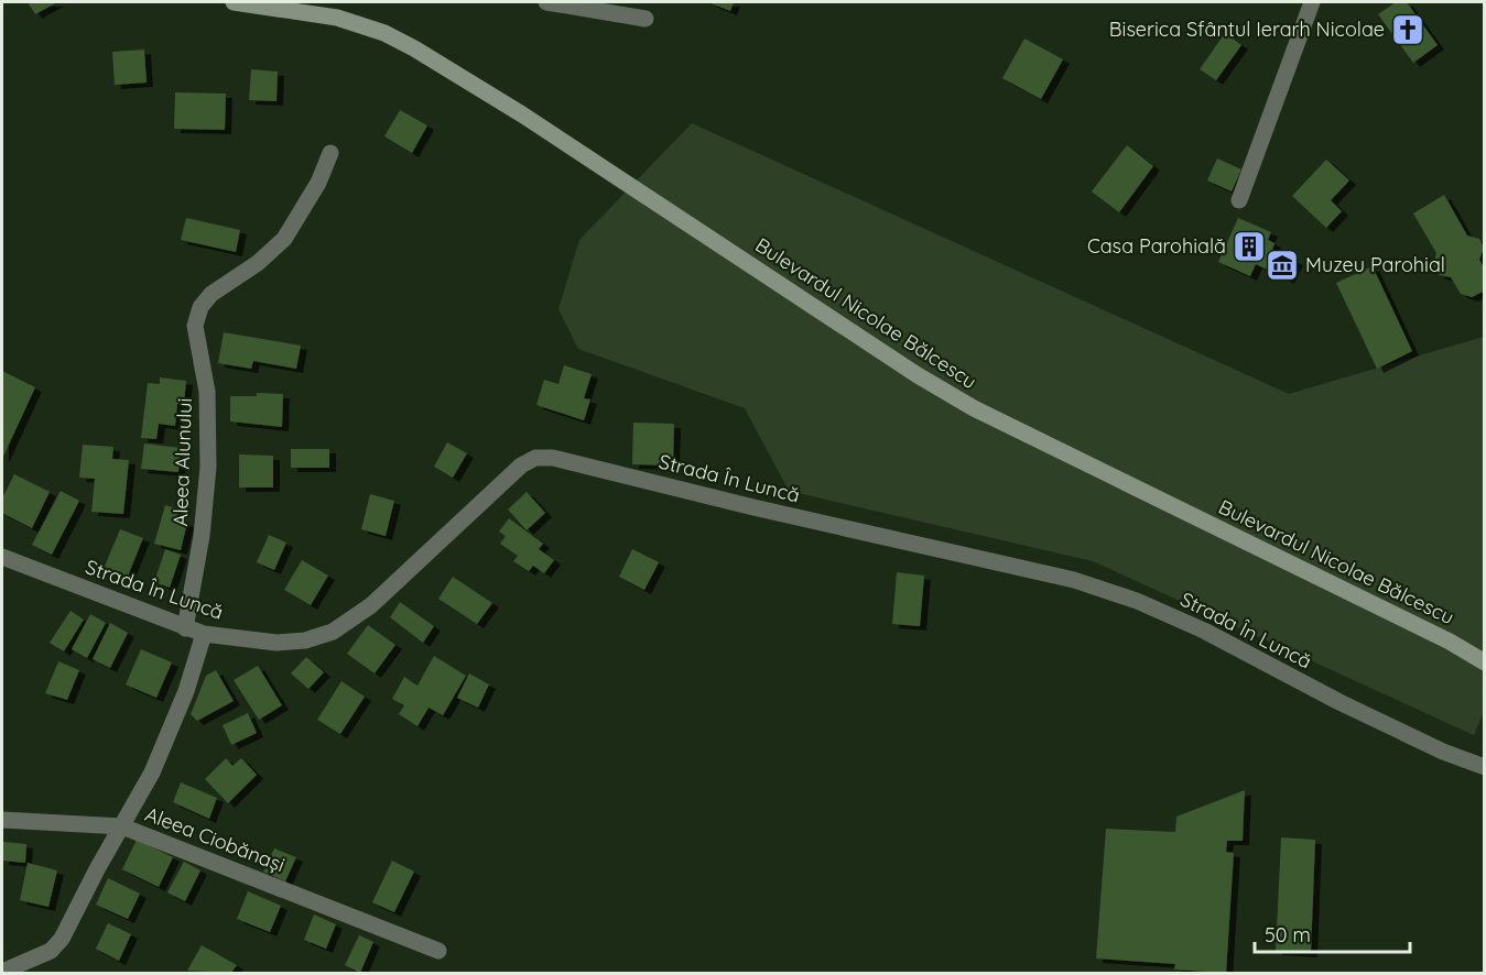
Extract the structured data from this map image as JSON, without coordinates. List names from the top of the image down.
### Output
{
  "streets": {
    "street": [
      "Bulevardul Nicolae Bălcescu",
      "Aleea Alunului",
      "Strada În Luncă",
      "Aleea Ciobănași"
    ]
  },
  "crossings": [
    ["Aleea Alunului", "Strada În Luncă"]
  ],
  "places": {
    "church": ["Biserica Sfântul Ierarh Nicolae"],
    "building": ["Casa Parohială"],
    "museum": ["Muzeu Parohial"]
  },
  "scale_bar": "50 m"
}
